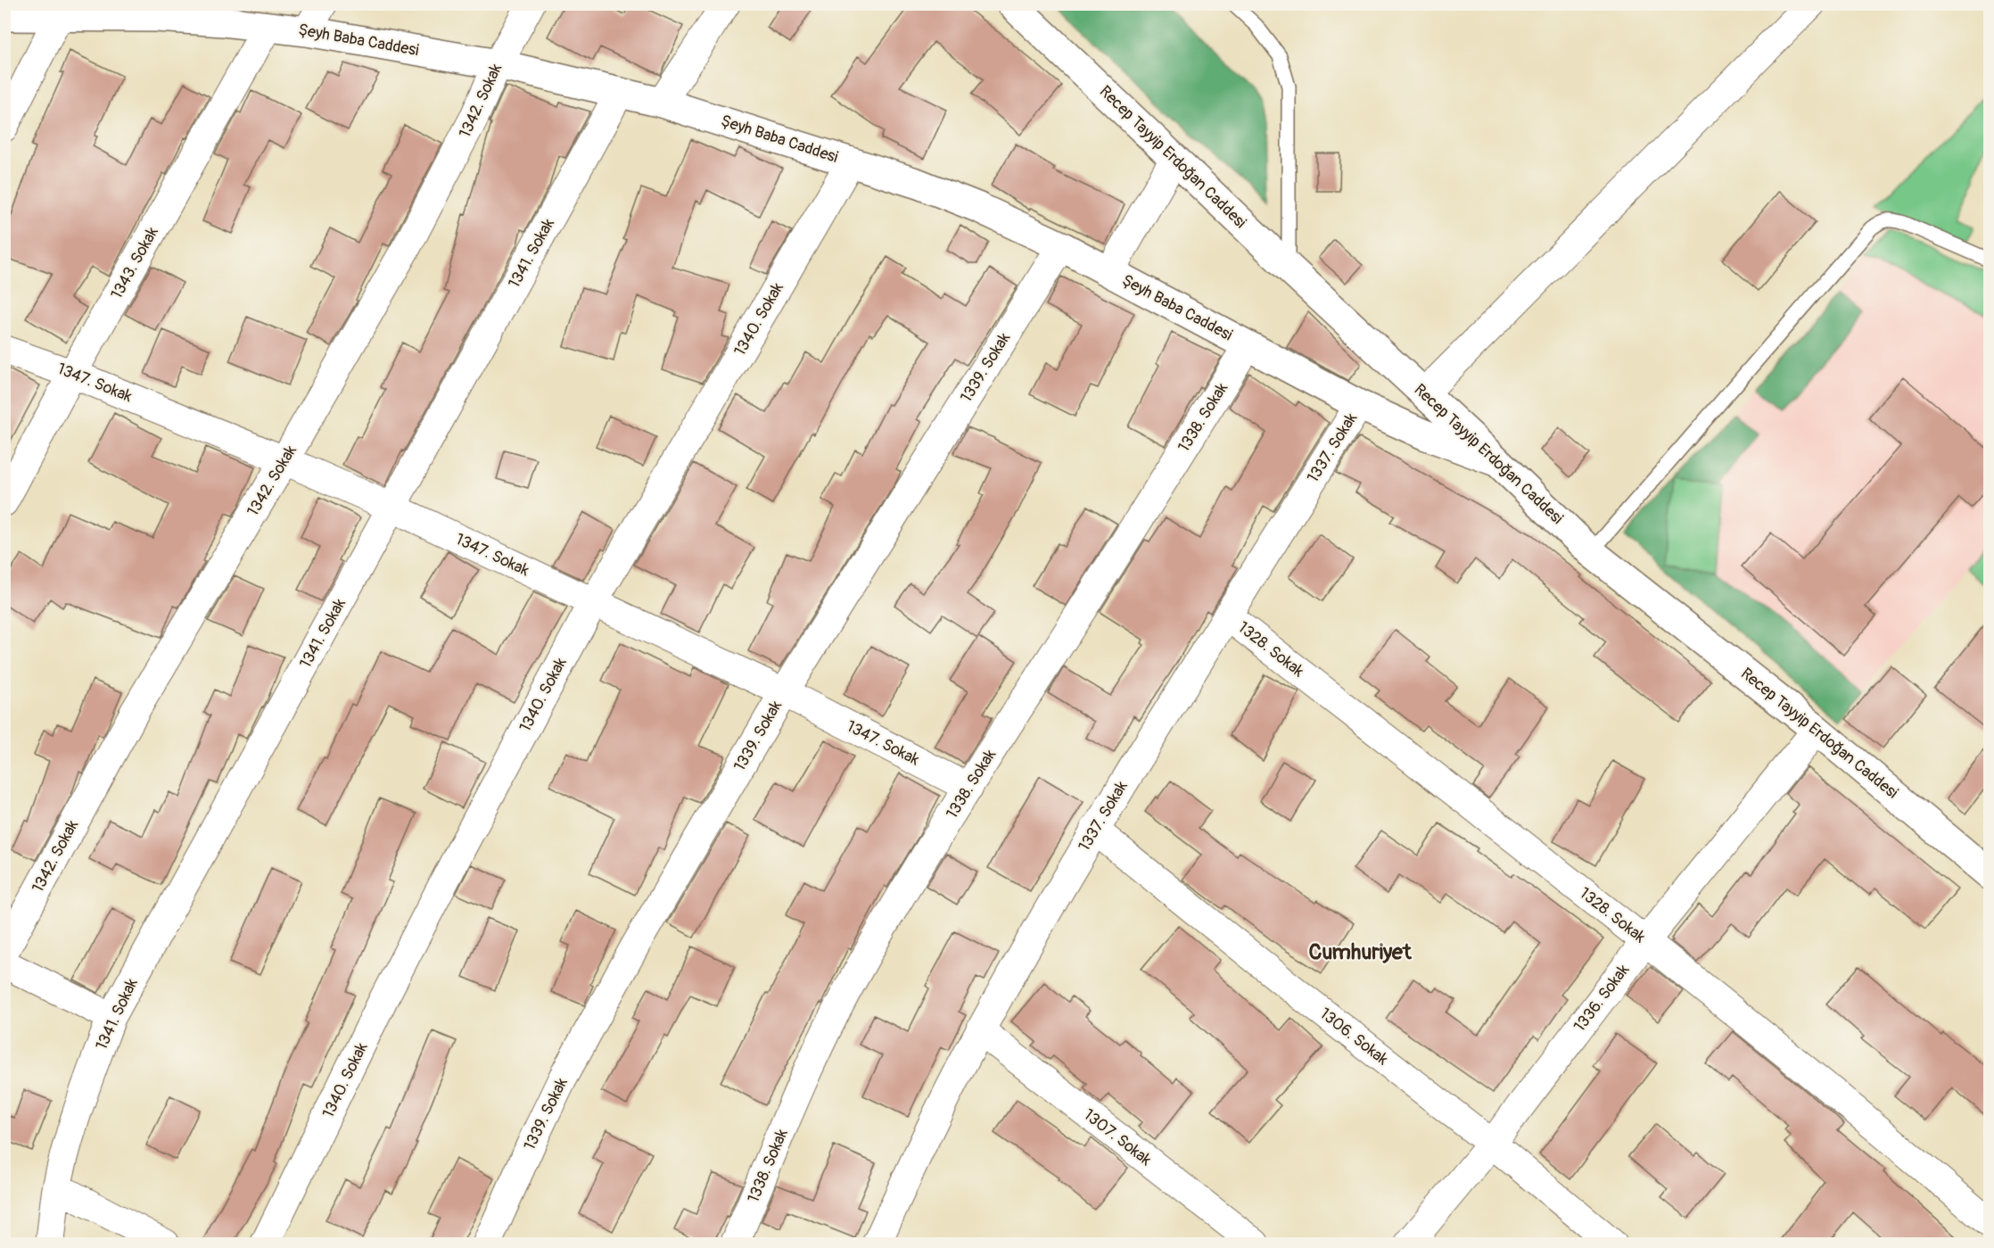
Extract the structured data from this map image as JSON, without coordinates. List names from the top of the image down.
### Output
{
  "streets": {
    "street": [
      "Şeyh Baba Caddesi",
      "1342. Sokak",
      "Recep Tayyip Erdoğan Caddesi",
      "1341. Sokak",
      "1343. Sokak",
      "1340. Sokak",
      "1339. Sokak",
      "1347. Sokak",
      "1338. Sokak",
      "1337. Sokak",
      "1328. Sokak",
      "1336. Sokak",
      "1306. Sokak",
      "1307. Sokak"
    ]
  },
  "crossings": [
    ["Şeyh Baba Caddesi", "1342. Sokak"],
    ["Şeyh Baba Caddesi", "Recep Tayyip Erdoğan Caddesi"],
    ["Şeyh Baba Caddesi", "1341. Sokak"],
    ["Şeyh Baba Caddesi", "1343. Sokak"],
    ["Şeyh Baba Caddesi", "1340. Sokak"],
    ["Şeyh Baba Caddesi", "1339. Sokak"],
    ["Şeyh Baba Caddesi", "1338. Sokak"],
    ["Şeyh Baba Caddesi", "1337. Sokak"],
    ["1342. Sokak", "1347. Sokak"],
    ["Recep Tayyip Erdoğan Caddesi", "1336. Sokak"],
    ["1341. Sokak", "1347. Sokak"],
    ["1343. Sokak", "1347. Sokak"],
    ["1340. Sokak", "1347. Sokak"],
    ["1339. Sokak", "1347. Sokak"],
    ["1347. Sokak", "1338. Sokak"],
    ["1337. Sokak", "1328. Sokak"],
    ["1337. Sokak", "1306. Sokak"],
    ["1337. Sokak", "1307. Sokak"],
    ["1328. Sokak", "1336. Sokak"],
    ["1336. Sokak", "1306. Sokak"]
  ],
  "districts": ["Cumhuriyet"]
}
